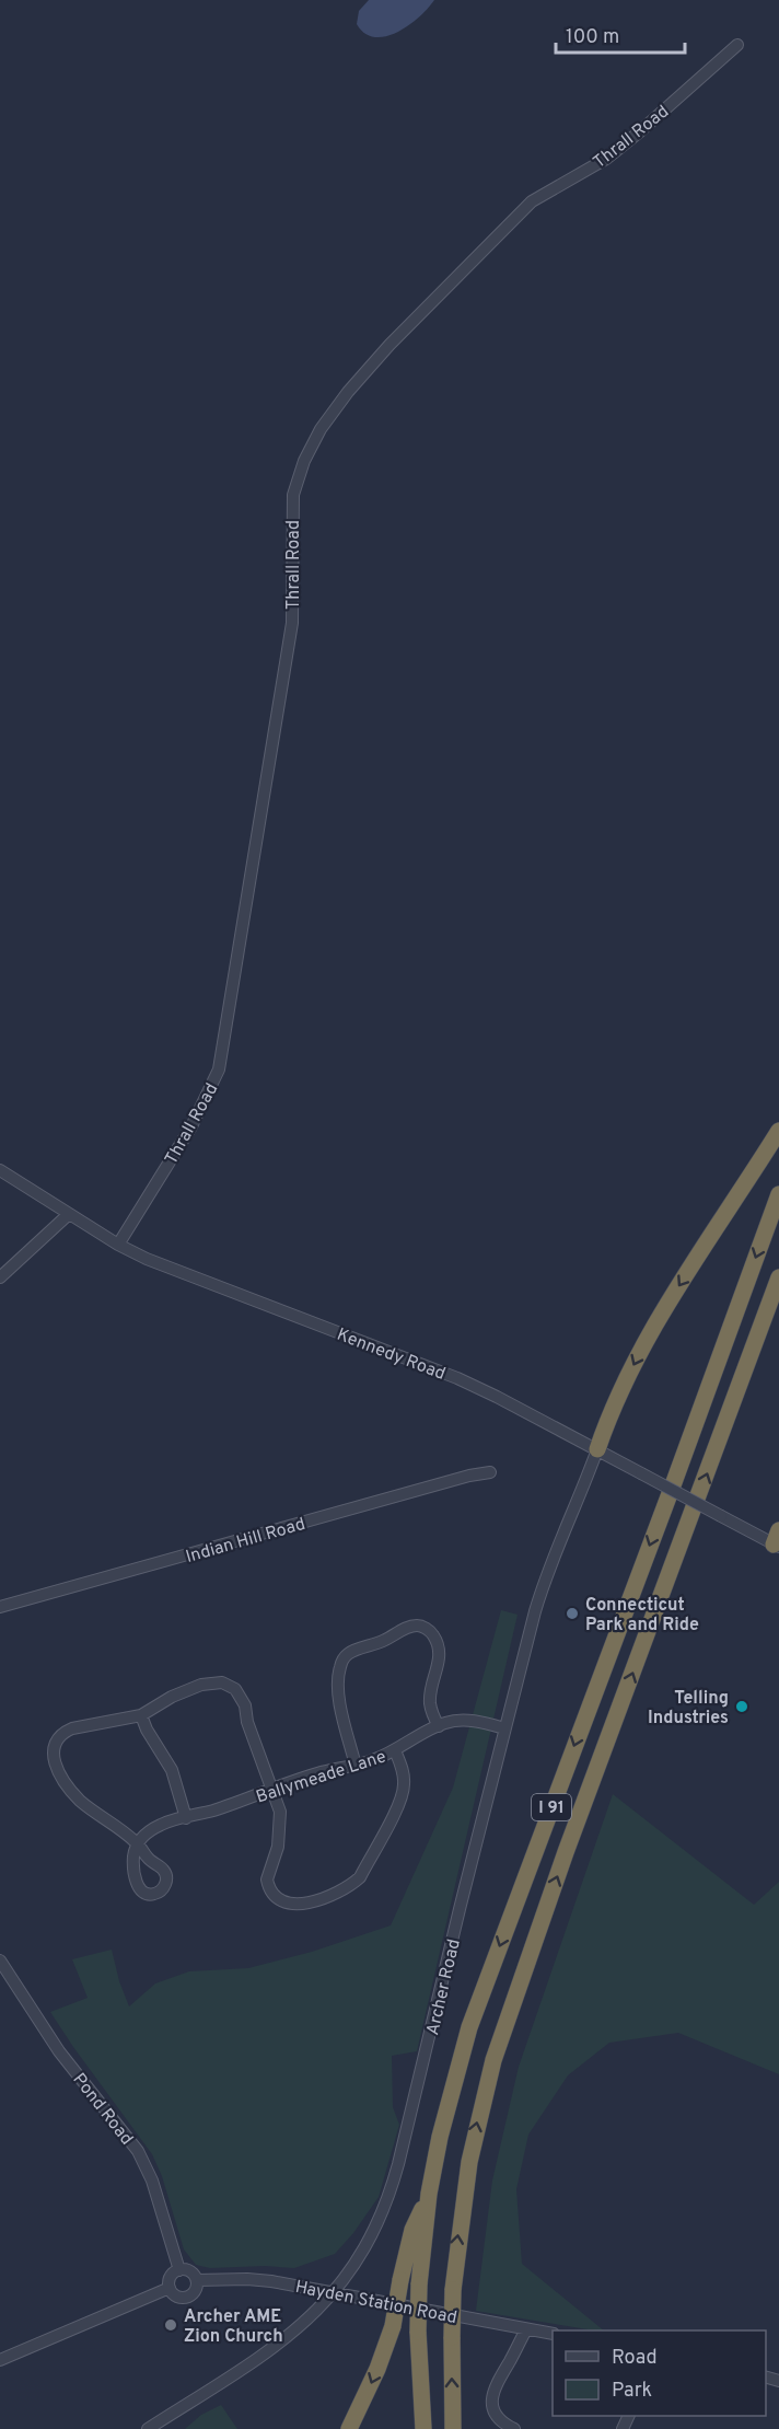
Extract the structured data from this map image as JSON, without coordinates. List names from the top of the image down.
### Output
{
  "streets": {
    "highway": ["I 91"],
    "street": [
      "Thrall Road",
      "Kennedy Road",
      "Indian Hill Road",
      "Ballymeade Lane",
      "Archer Road",
      "Pond Road",
      "Hayden Station Road"
    ]
  },
  "crossings": [
    ["Thrall Road", "Kennedy Road"],
    ["Kennedy Road", "Archer Road"],
    ["Ballymeade Lane", "Archer Road"],
    ["Archer Road", "Hayden Station Road"],
    ["Pond Road", "Hayden Station Road"]
  ],
  "places": ["Connecticut Park and Ride", "Telling Industries", "Archer AME Zion Church"],
  "legend": ["Road", "Park"],
  "scale_bar": "100 m"
}
